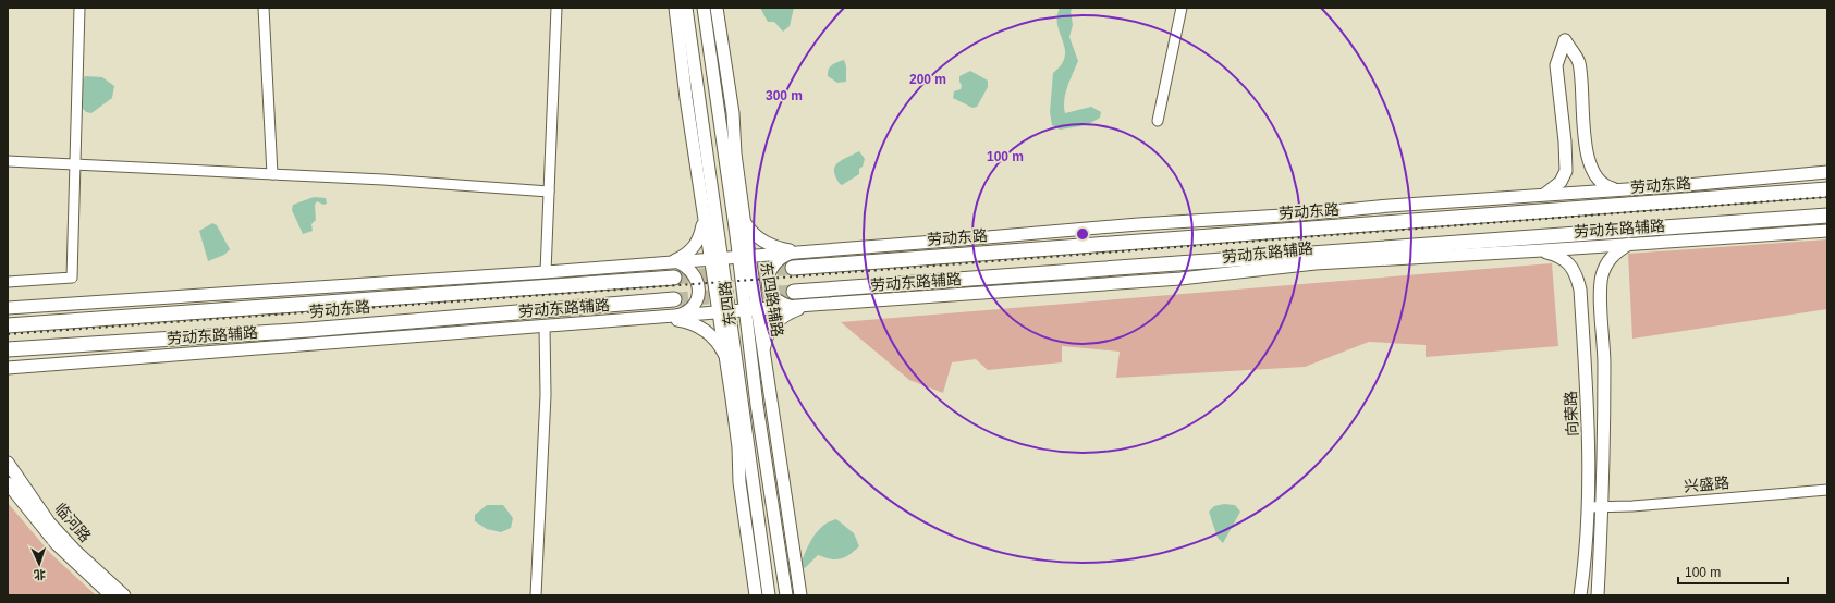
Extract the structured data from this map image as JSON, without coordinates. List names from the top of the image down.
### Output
{
  "streets": {
    "highway": ["劳动东路"],
    "main road": [
      "劳动东路辅路",
      "东四路辅路",
      "东四路",
      "向荣路",
      "临河路"
    ],
    "street": ["兴盛路"]
  },
  "crossings": [
    ["劳动东路辅路", "东四路辅路"],
    ["劳动东路辅路", "东四路"],
    ["劳动东路辅路", "向荣路"],
    ["东四路辅路", "东四路"],
    ["向荣路", "兴盛路"]
  ],
  "scale_bar": "100 m",
  "north": "bottom",
  "rings": ["200 m", "300 m", "100 m"]
}
